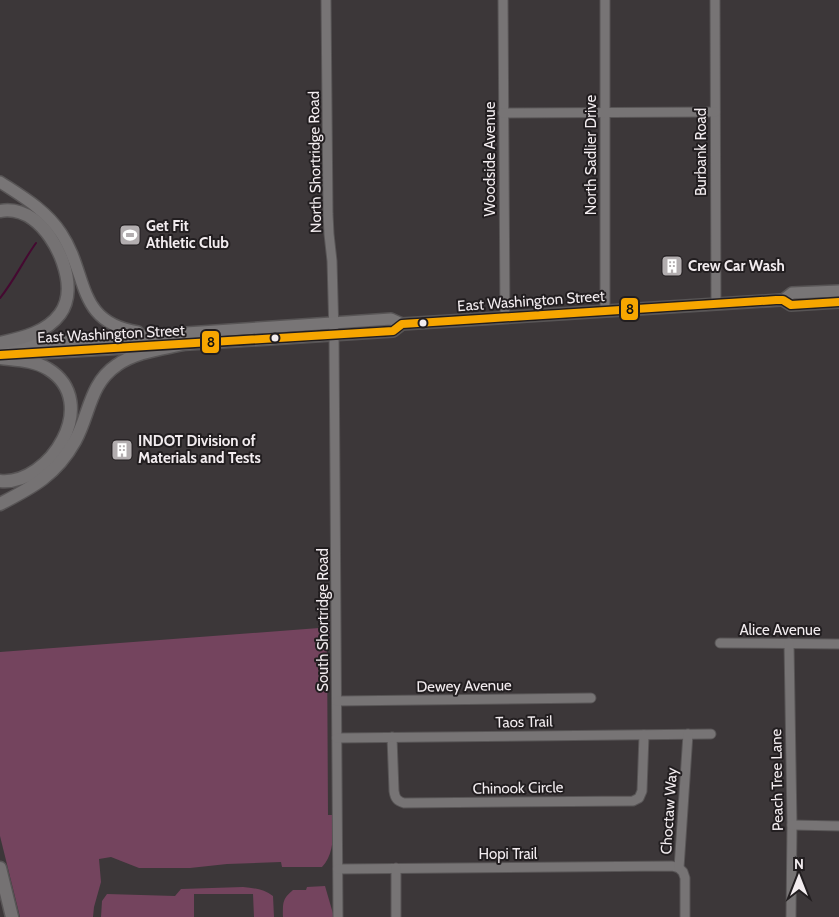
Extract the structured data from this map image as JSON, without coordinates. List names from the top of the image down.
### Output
{
  "streets": {
    "main road": ["East Washington Street"],
    "street": [
      "Burbank Road",
      "North Sadlier Drive",
      "Woodside Avenue",
      "North Shortridge Road",
      "South Shortridge Road",
      "Alice Avenue",
      "Dewey Avenue",
      "Taos Trail",
      "Peach Tree Lane",
      "Chinook Circle",
      "Choctaw Way",
      "Hopi Trail"
    ]
  },
  "crossings": [
    ["Burbank Road", "East Washington Street"],
    ["North Sadlier Drive", "East Washington Street"],
    ["Woodside Avenue", "East Washington Street"],
    ["North Shortridge Road", "East Washington Street"],
    ["North Shortridge Road", "South Shortridge Road"],
    ["East Washington Street", "South Shortridge Road"],
    ["South Shortridge Road", "Dewey Avenue"],
    ["South Shortridge Road", "Taos Trail"],
    ["South Shortridge Road", "Hopi Trail"],
    ["Alice Avenue", "Peach Tree Lane"],
    ["Taos Trail", "Chinook Circle"],
    ["Taos Trail", "Choctaw Way"],
    ["Choctaw Way", "Hopi Trail"]
  ],
  "places": {
    "sports": ["Get Fit Athletic Club"],
    "building": ["Crew Car Wash", "INDOT Division of Materials and Tests"]
  },
  "lines": ["transit line 8"],
  "north": "top"
}
